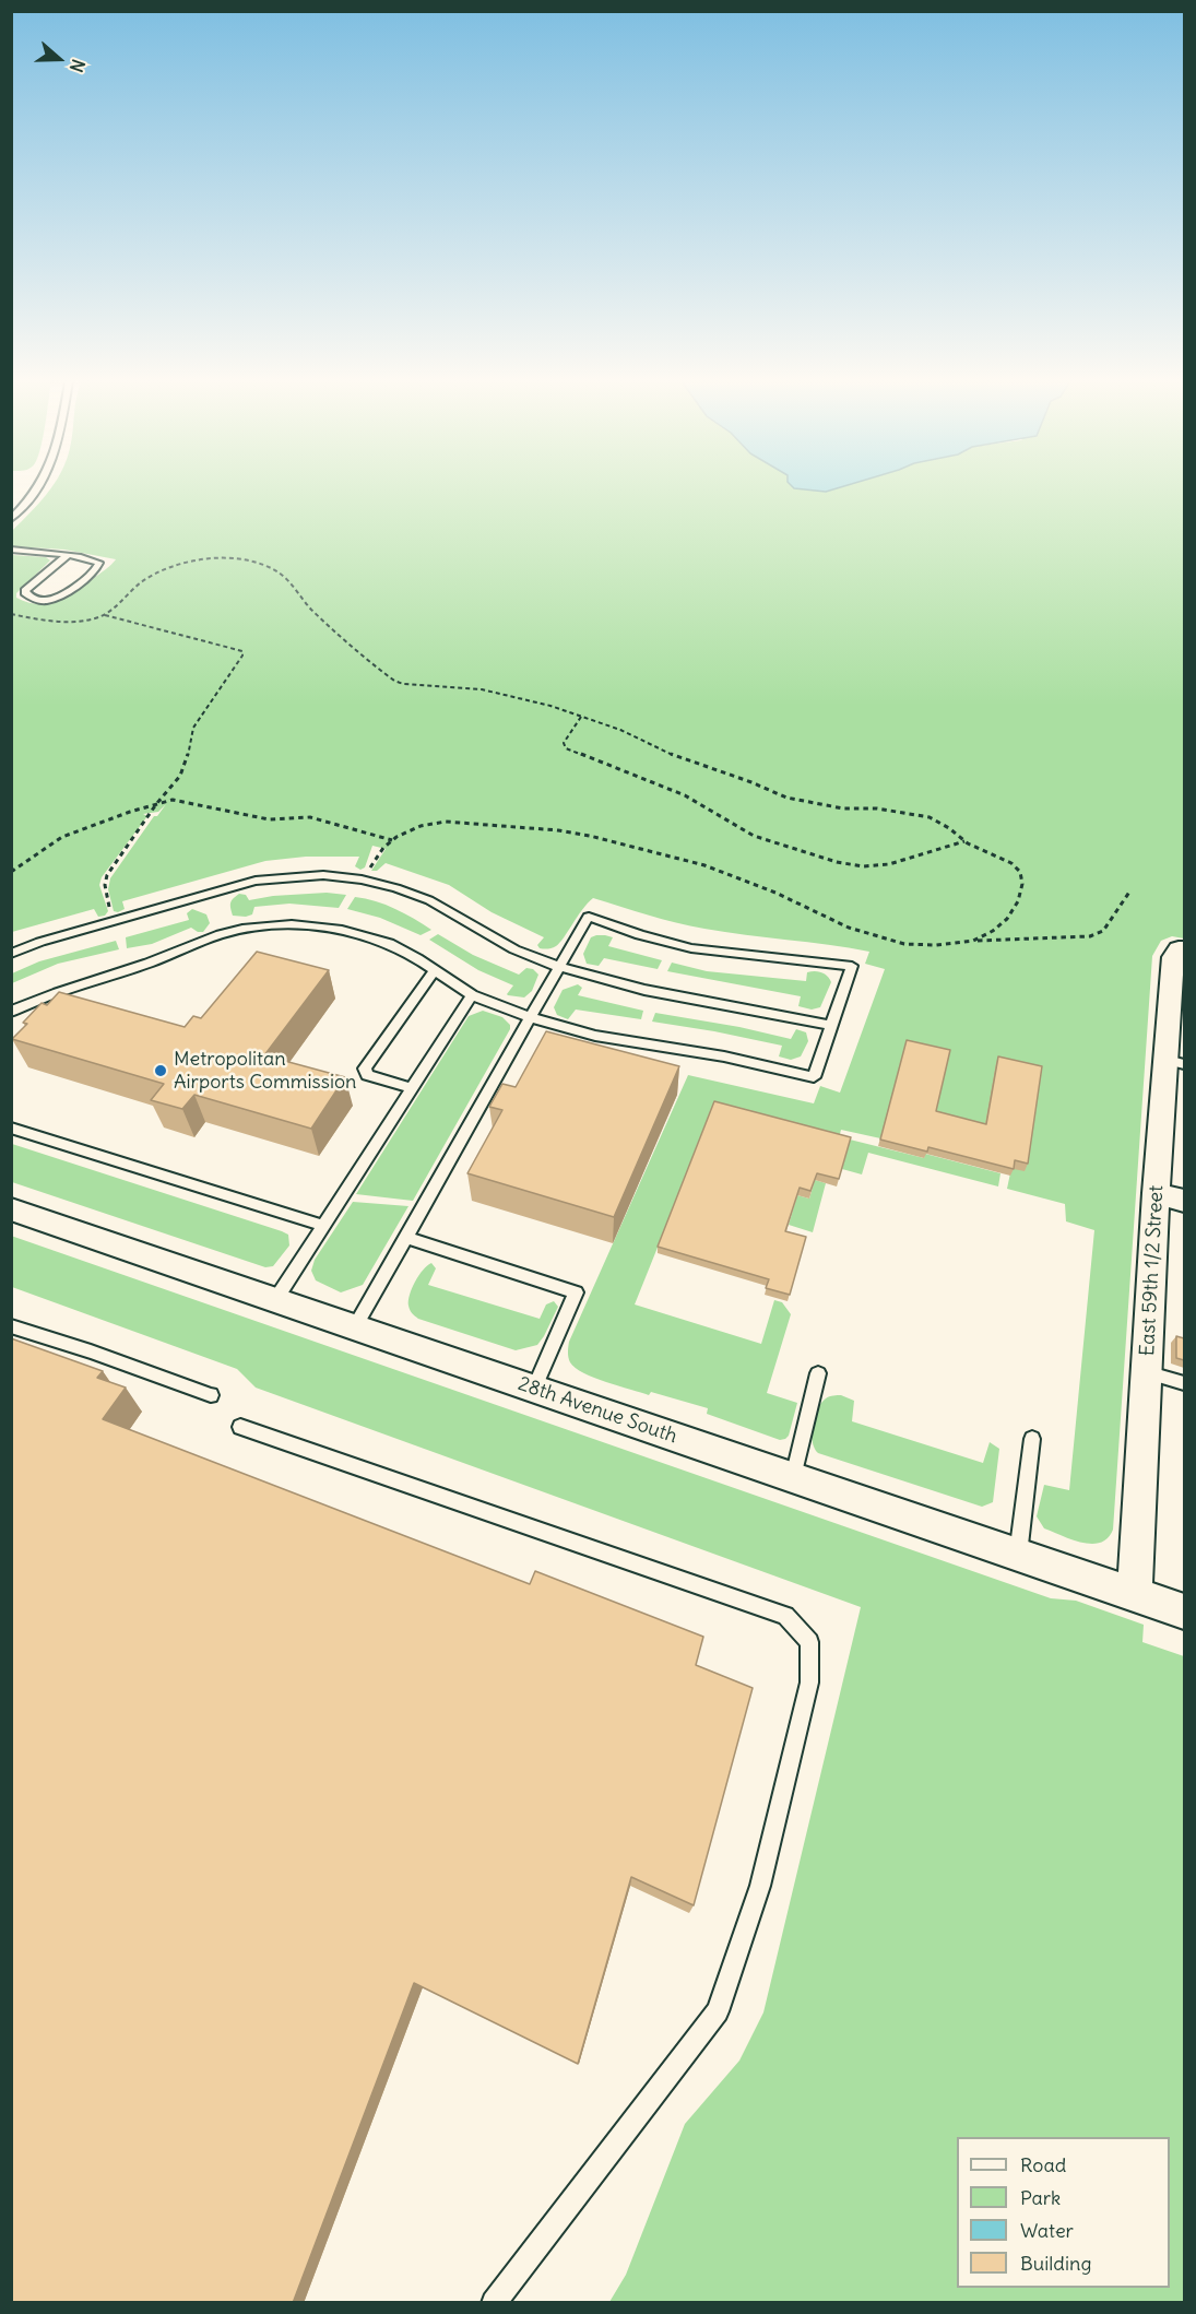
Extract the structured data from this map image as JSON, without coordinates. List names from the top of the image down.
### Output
{
  "streets": {
    "street": ["East 59th 1/2 Street", "28th Avenue South"]
  },
  "crossings": [
    ["East 59th 1/2 Street", "28th Avenue South"]
  ],
  "places": ["Metropolitan Airports Commission"],
  "legend": [
    "Road",
    "Park",
    "Water",
    "Building"
  ],
  "north": "right"
}
